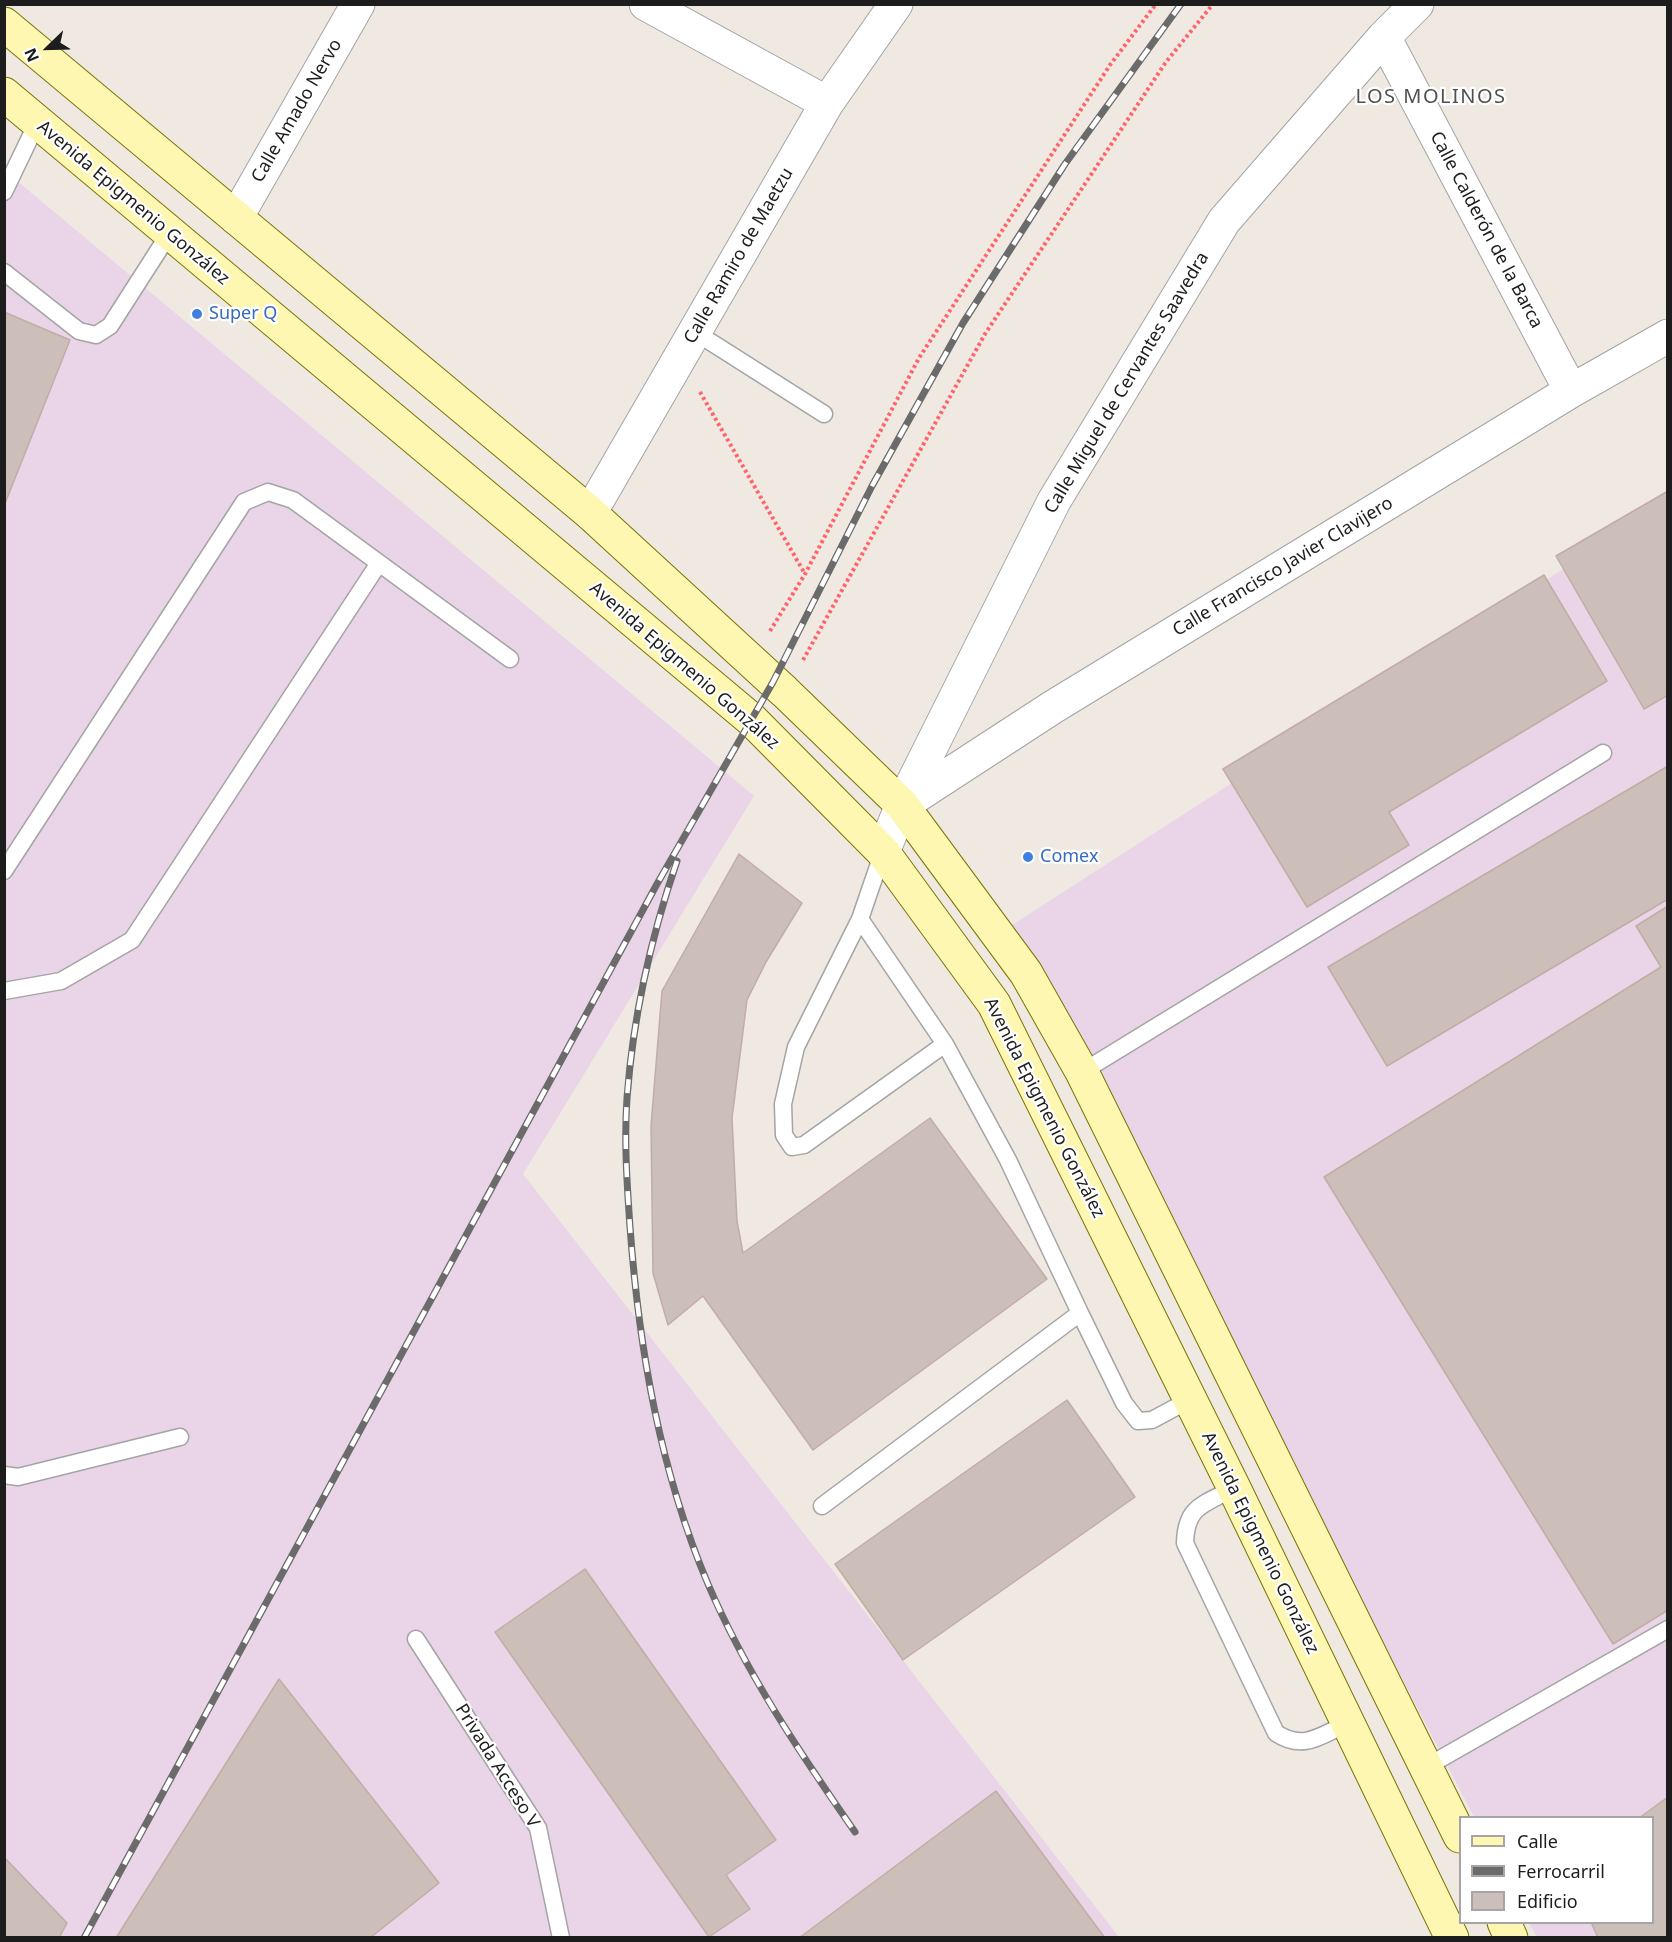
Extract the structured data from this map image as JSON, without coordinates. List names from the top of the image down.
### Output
{
  "streets": {
    "main road": ["Avenida Epigmenio González"],
    "street": [
      "Calle Amado Nervo",
      "Calle Calderón de la Barca",
      "Calle Ramiro de Maetzu",
      "Calle Miguel de Cervantes Saavedra",
      "Calle Francisco Javier Clavijero"
    ],
    "lane": ["Privada Acceso V"]
  },
  "crossings": [
    ["Avenida Epigmenio González", "Calle Miguel de Cervantes Saavedra"],
    ["Calle Calderón de la Barca", "Calle Miguel de Cervantes Saavedra"],
    ["Calle Calderón de la Barca", "Calle Francisco Javier Clavijero"],
    ["Calle Miguel de Cervantes Saavedra", "Calle Francisco Javier Clavijero"]
  ],
  "districts": ["LOS MOLINOS"],
  "places": ["Super Q", "Comex"],
  "legend": ["Calle", "Ferrocarril", "Edificio"],
  "north": "bottom left"
}
